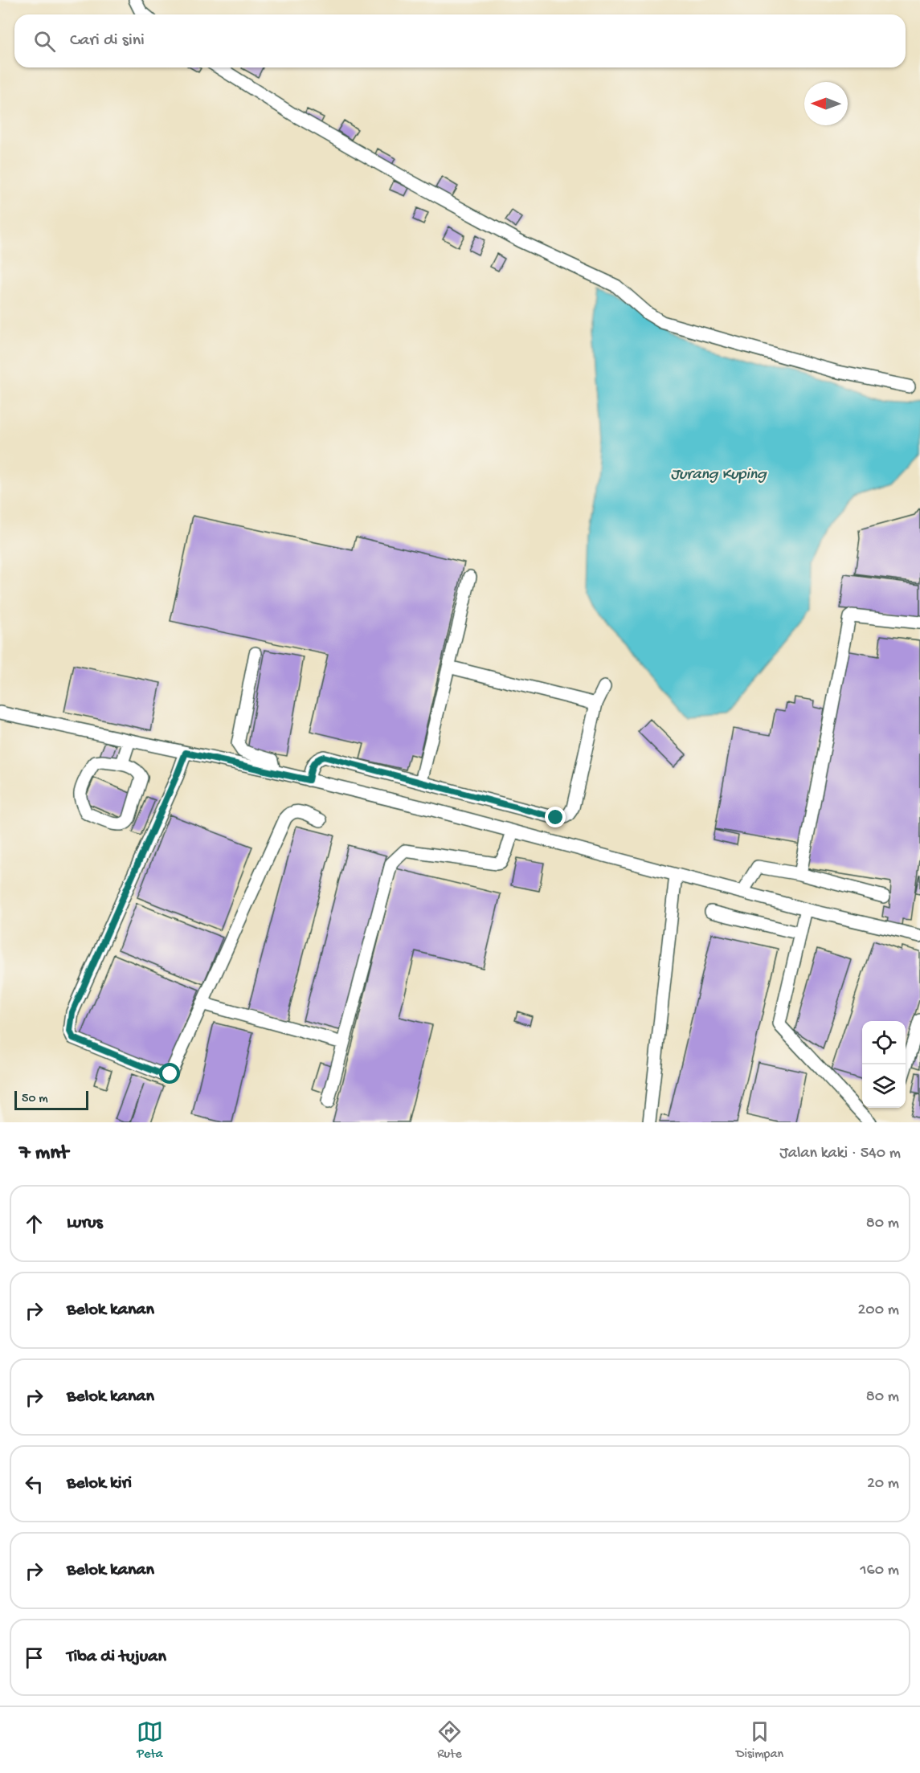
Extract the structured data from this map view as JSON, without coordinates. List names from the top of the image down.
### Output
{
  "water": ["Jurang Kuping"],
  "scale_bar": "50 m",
  "north": "left",
  "page": {
    "search": "Cari di sini",
    "scale": "50 m",
    "heading": ["7 mnt", "Jalan kaki · 540 m"],
    "list": [
      ["Lurus", "80 m"],
      ["Belok kanan", "200 m"],
      ["Belok kanan", "80 m"],
      ["Belok kiri", "20 m"],
      ["Belok kanan", "160 m"],
      "Tiba di tujuan"
    ],
    "nav": ["Peta", "Rute", "Disimpan"]
  }
}
